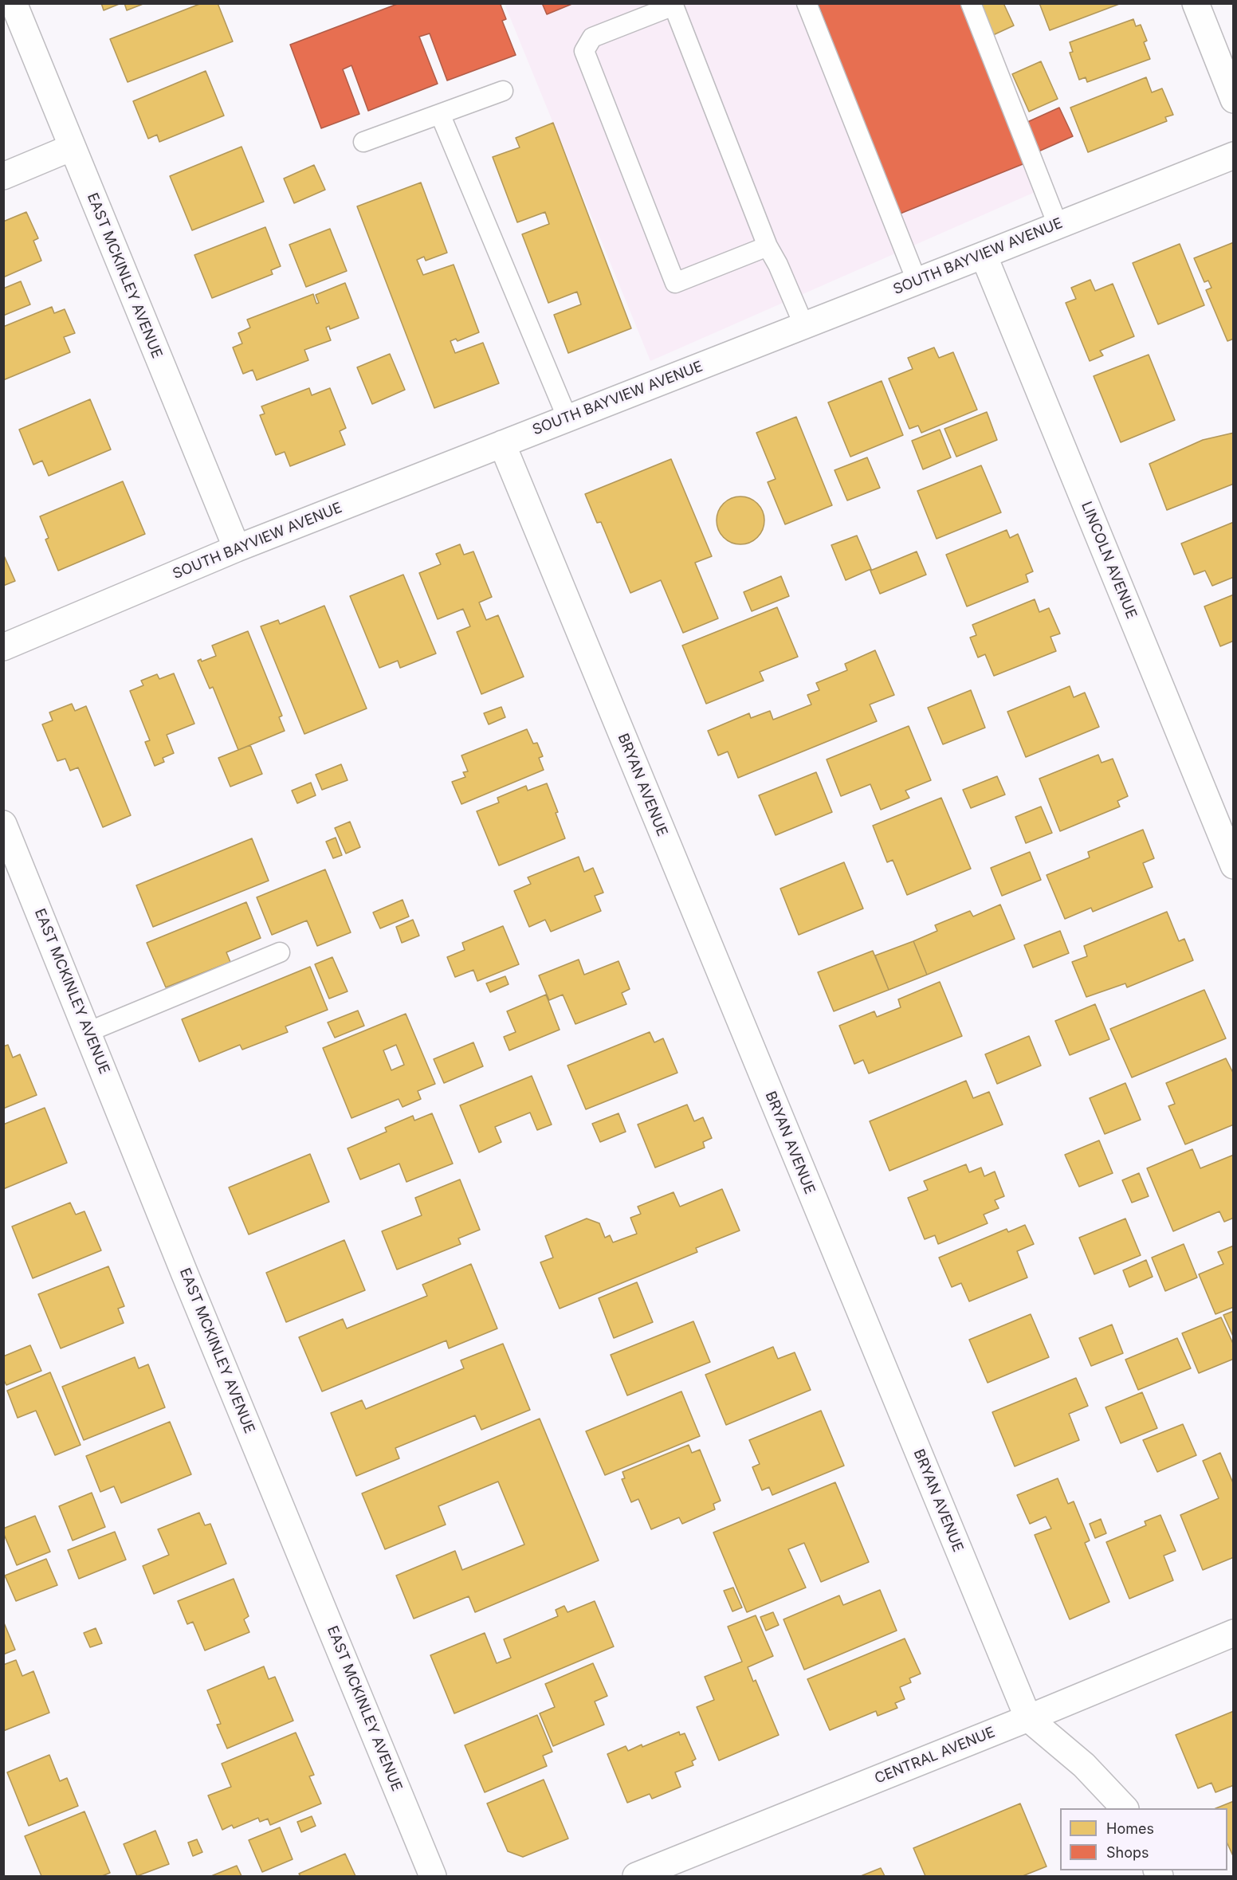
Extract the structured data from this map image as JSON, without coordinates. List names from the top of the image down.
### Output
{
  "streets": {
    "street": [
      "SOUTH BAYVIEW AVENUE",
      "EAST MCKINLEY AVENUE",
      "LINCOLN AVENUE",
      "BRYAN AVENUE",
      "CENTRAL AVENUE"
    ]
  },
  "crossings": [
    ["SOUTH BAYVIEW AVENUE", "EAST MCKINLEY AVENUE"],
    ["SOUTH BAYVIEW AVENUE", "LINCOLN AVENUE"],
    ["SOUTH BAYVIEW AVENUE", "BRYAN AVENUE"],
    ["BRYAN AVENUE", "CENTRAL AVENUE"]
  ],
  "legend": ["Homes", "Shops"]
}
